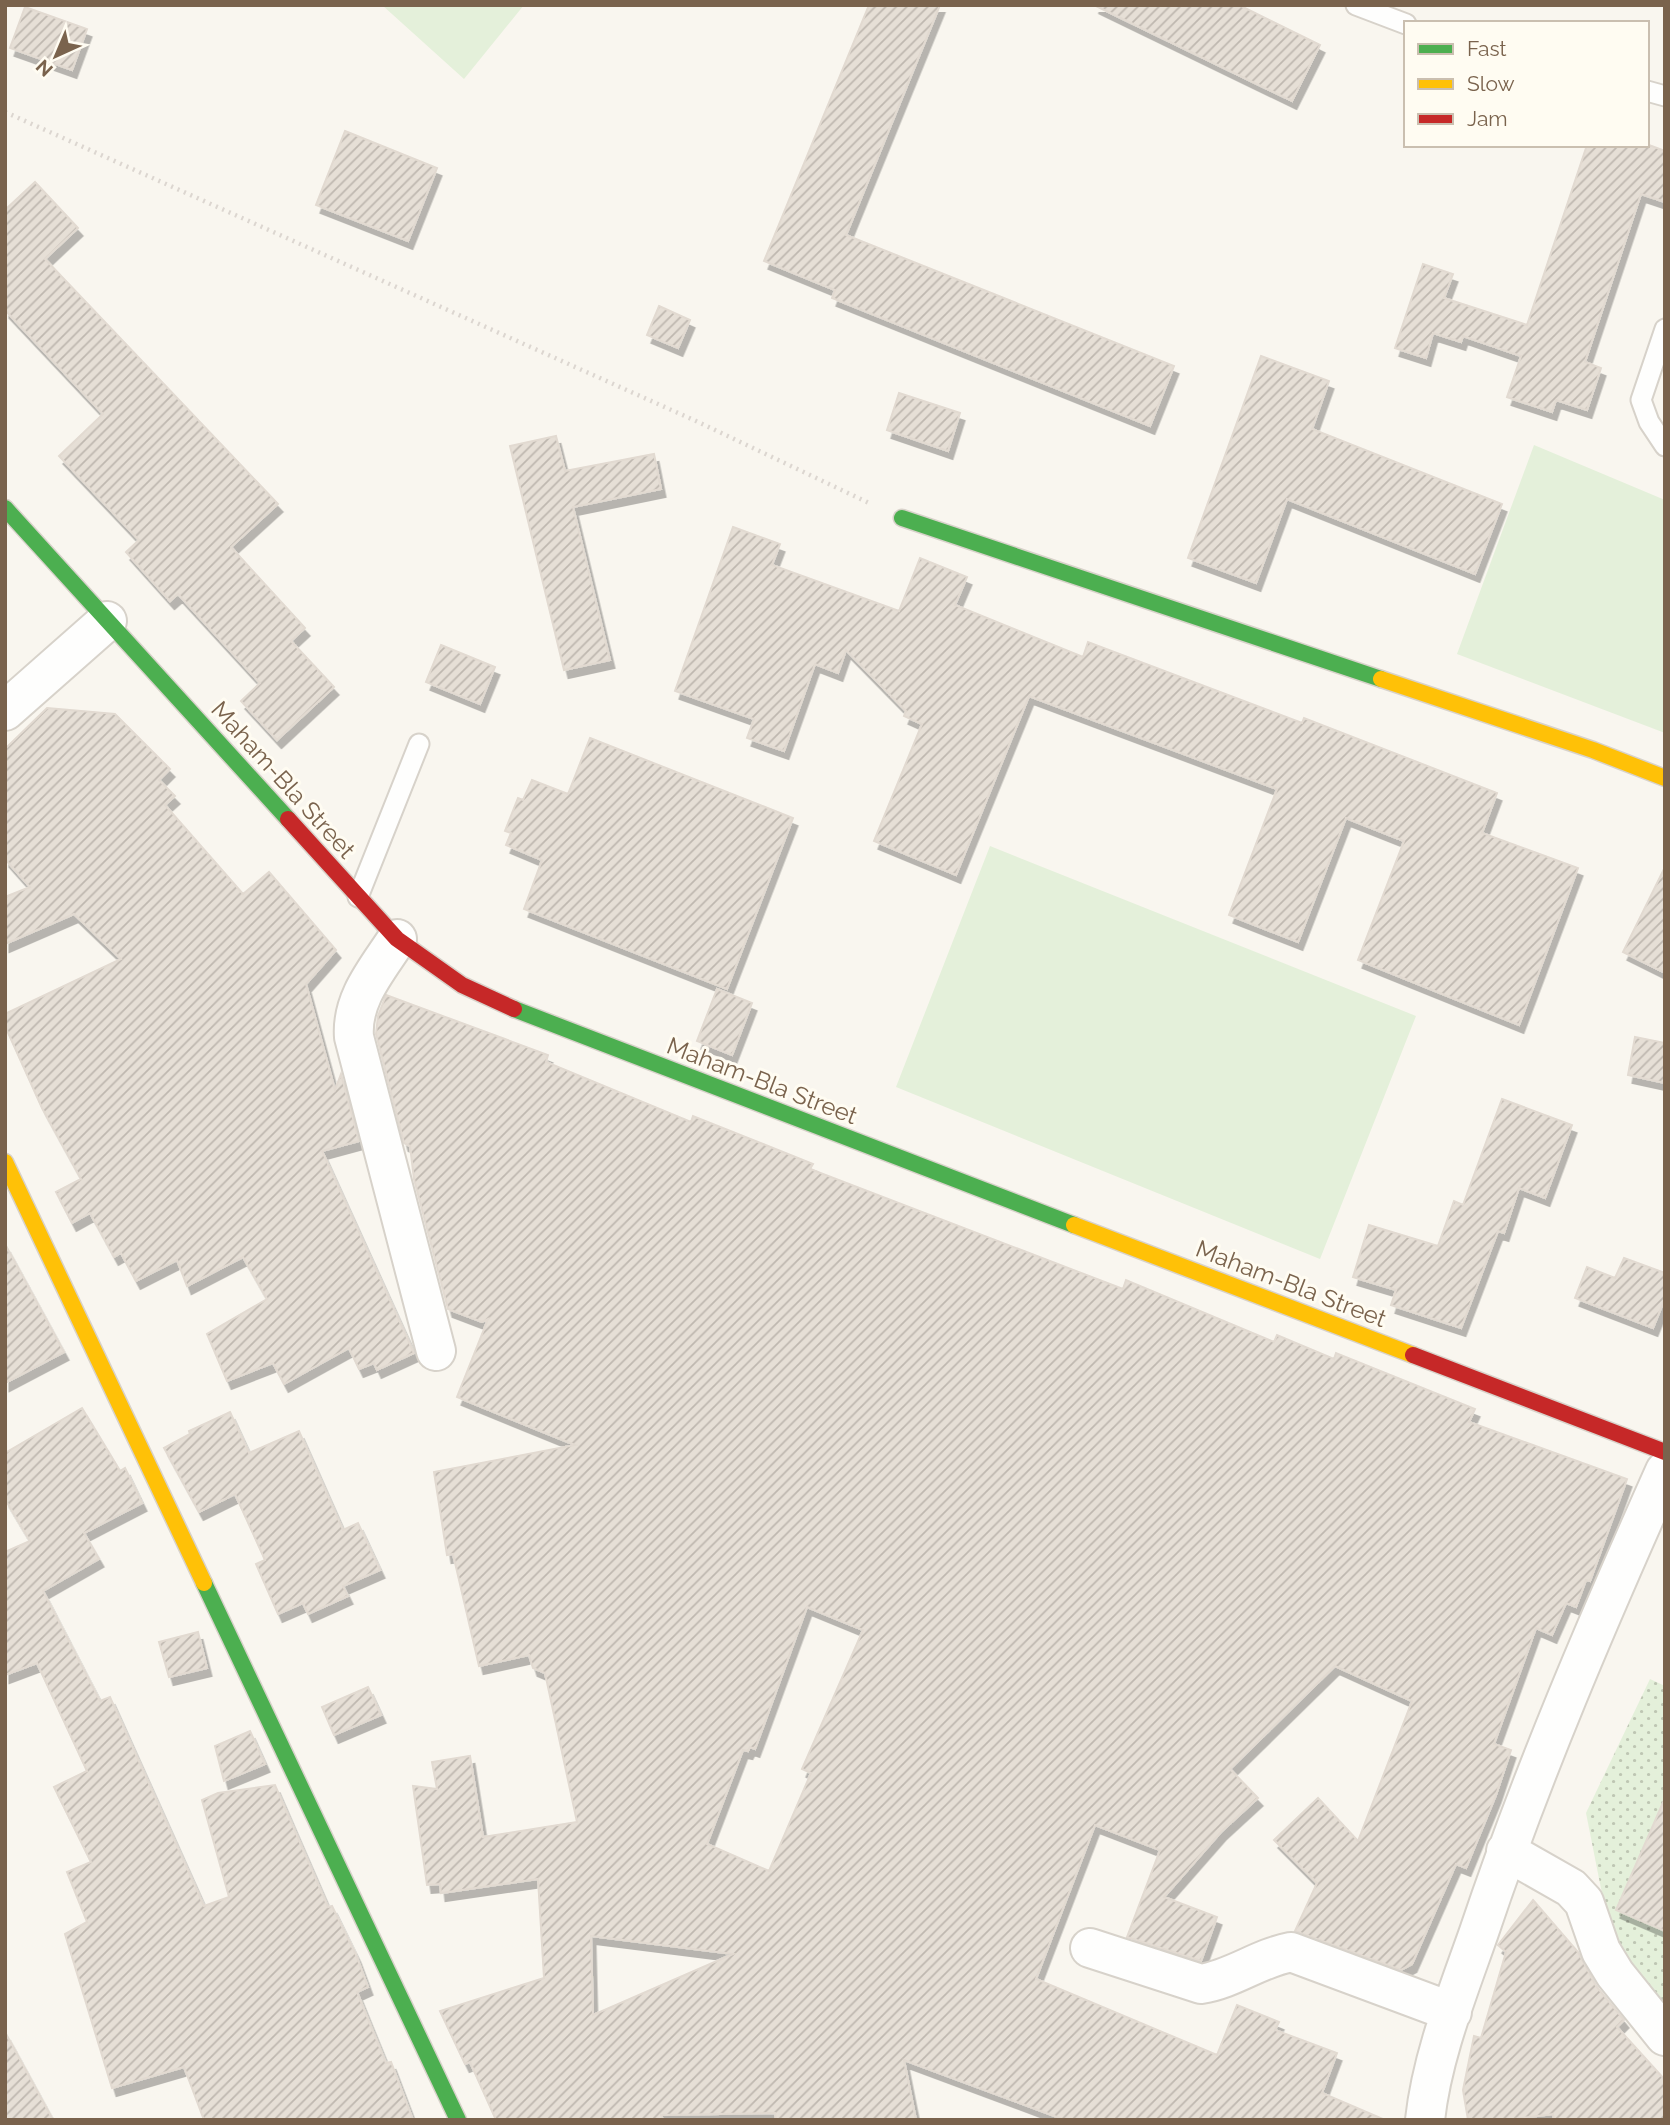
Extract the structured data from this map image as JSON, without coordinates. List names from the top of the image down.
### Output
{
  "streets": {
    "street": ["Maham-Bla Street"]
  },
  "legend": ["Fast", "Slow", "Jam"],
  "north": "bottom left"
}
